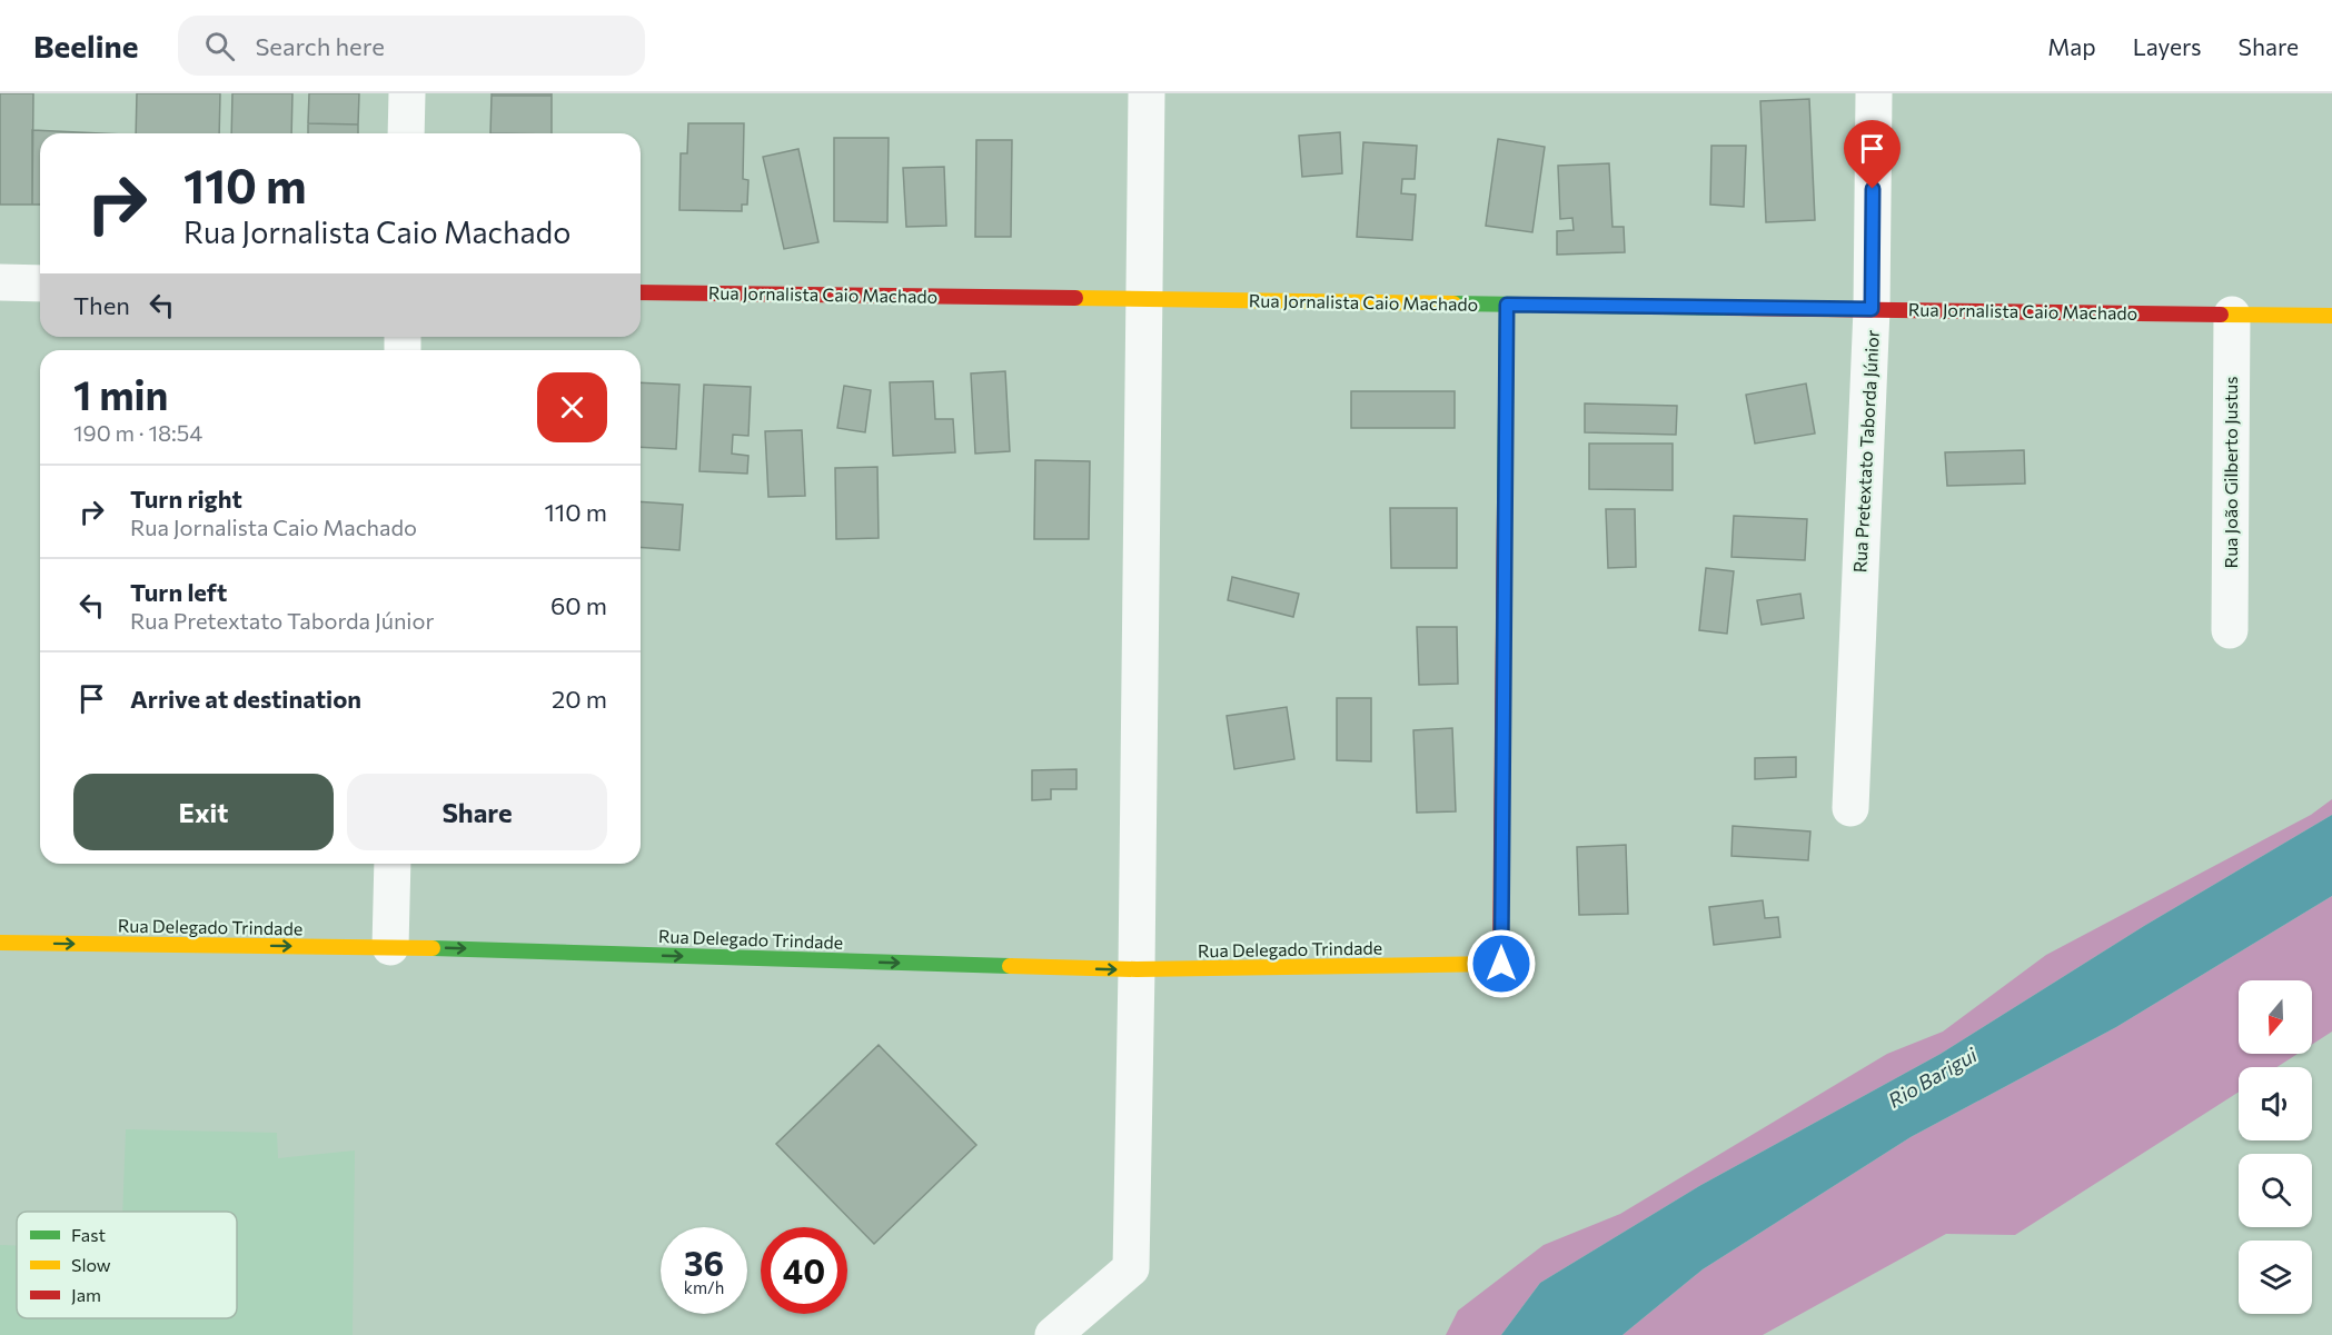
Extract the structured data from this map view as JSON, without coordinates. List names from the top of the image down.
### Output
{
  "streets": {
    "street": [
      "Rua Jornalista Caio Machado",
      "Rua Pretextato Taborda Júnior",
      "Rua João Gilberto Justus",
      "Rua Delegado Trindade"
    ]
  },
  "crossings": [
    ["Rua Jornalista Caio Machado", "Rua Pretextato Taborda Júnior"],
    ["Rua Jornalista Caio Machado", "Rua João Gilberto Justus"],
    ["Rua Jornalista Caio Machado", "Rua Delegado Trindade"]
  ],
  "one_way": ["Rua Delegado Trindade"],
  "water": ["Rio Barigui"],
  "legend": ["Fast", "Slow", "Jam"],
  "north": "bottom",
  "page": {
    "header": "Beeline",
    "search": "Search here",
    "nav": ["Map", "Layers", "Share"],
    "turn": ["110 m", "Rua Jornalista Caio Machado"],
    "then": "Then",
    "heading": ["1 min", "190 m · 18:54"],
    "list": [
      {
        "name": "Turn right",
        "note": "Rua Jornalista Caio Machado",
        "value": "110 m"
      },
      {
        "name": "Turn left",
        "note": "Rua Pretextato Taborda Júnior",
        "value": "60 m"
      },
      {
        "name": "Arrive at destination",
        "value": "20 m"
      }
    ],
    "buttons": ["Exit", "Share"],
    "speed": "36 km/h",
    "limit": "40"
  }
}
